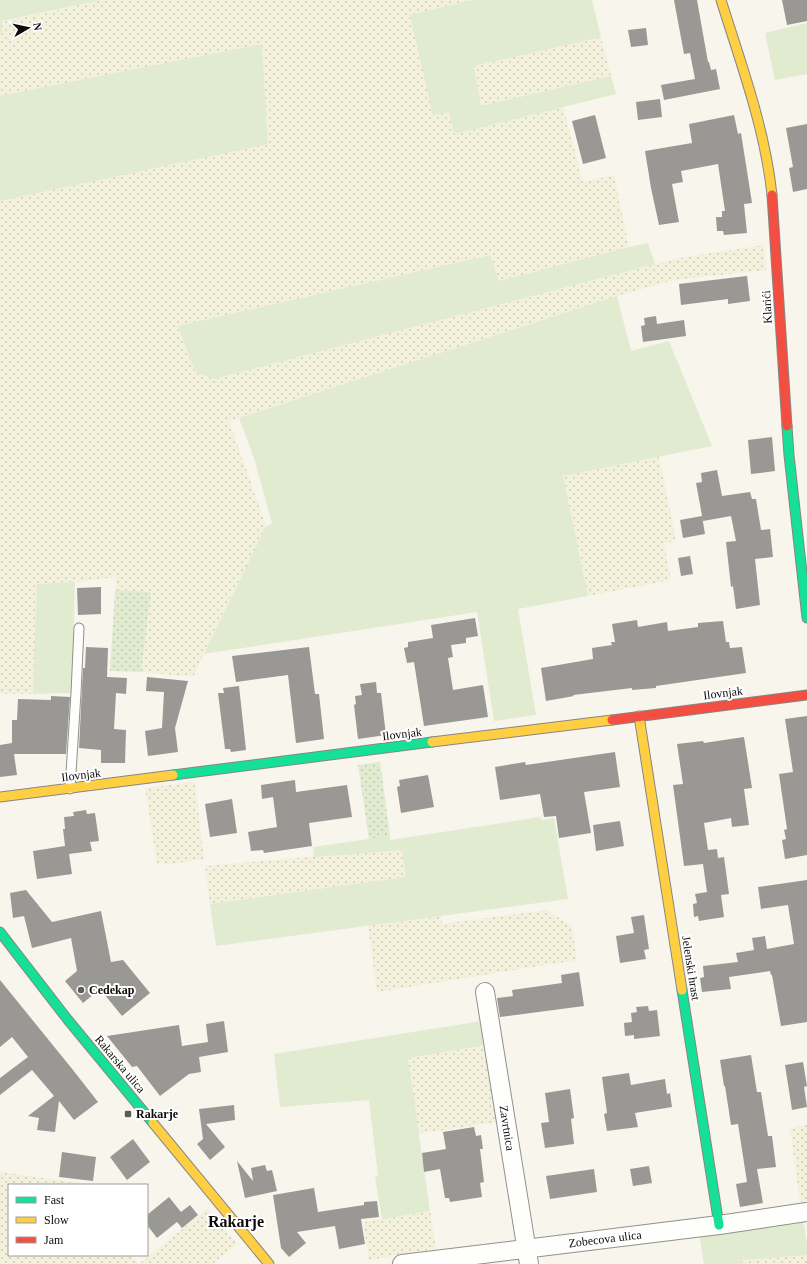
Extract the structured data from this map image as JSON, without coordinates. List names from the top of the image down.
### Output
{
  "streets": {
    "street": [
      "Klarići",
      "Ilovnjak",
      "Jelenski hrast",
      "Rakarska ulica",
      "Zavrtnica",
      "Zobecova ulica"
    ]
  },
  "crossings": [
    ["Ilovnjak", "Jelenski hrast"],
    ["Jelenski hrast", "Zobecova ulica"],
    ["Zavrtnica", "Zobecova ulica"]
  ],
  "districts": ["Rakarje"],
  "places": {
    "other": ["Cedekap"],
    "transit": ["Rakarje"]
  },
  "legend": ["Fast", "Slow", "Jam"],
  "north": "right"
}
